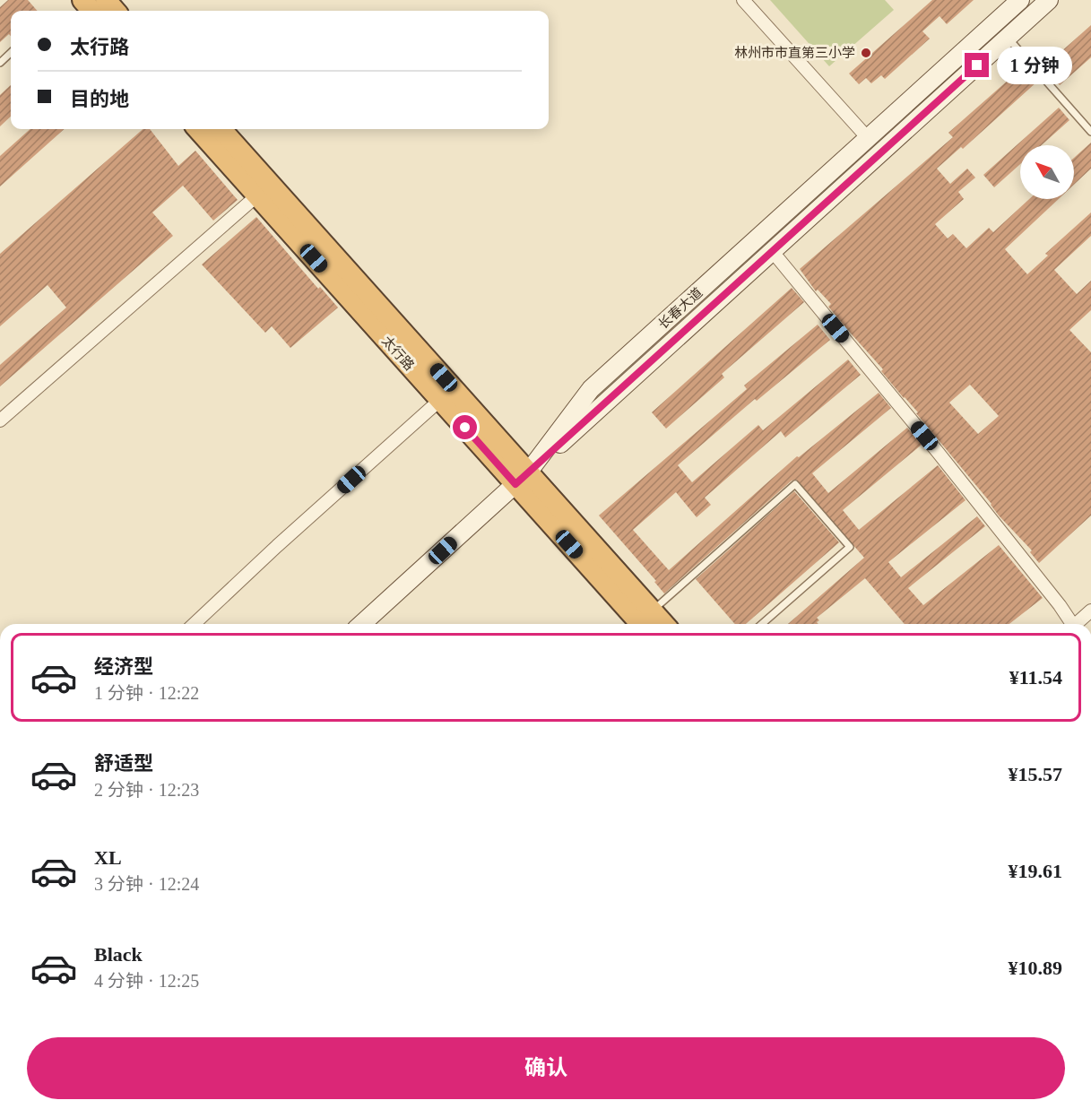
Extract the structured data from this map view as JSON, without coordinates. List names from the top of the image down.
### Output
{
  "streets": {
    "highway": ["太行路"],
    "main road": ["长春大道"]
  },
  "crossings": [
    ["长春大道", "太行路"]
  ],
  "places": ["林州市市直第三小学"],
  "north": "top left",
  "page": {
    "banner": ["太行路", "目的地"],
    "bubble": "1 分钟",
    "list": [
      {
        "name": "经济型",
        "note": "1 分钟 · 12:22",
        "value": "¥11.54"
      },
      {
        "name": "舒适型",
        "note": "2 分钟 · 12:23",
        "value": "¥15.57"
      },
      {
        "name": "XL",
        "note": "3 分钟 · 12:24",
        "value": "¥19.61"
      },
      {
        "name": "Black",
        "note": "4 分钟 · 12:25",
        "value": "¥10.89"
      }
    ],
    "buttons": "确认"
  }
}
